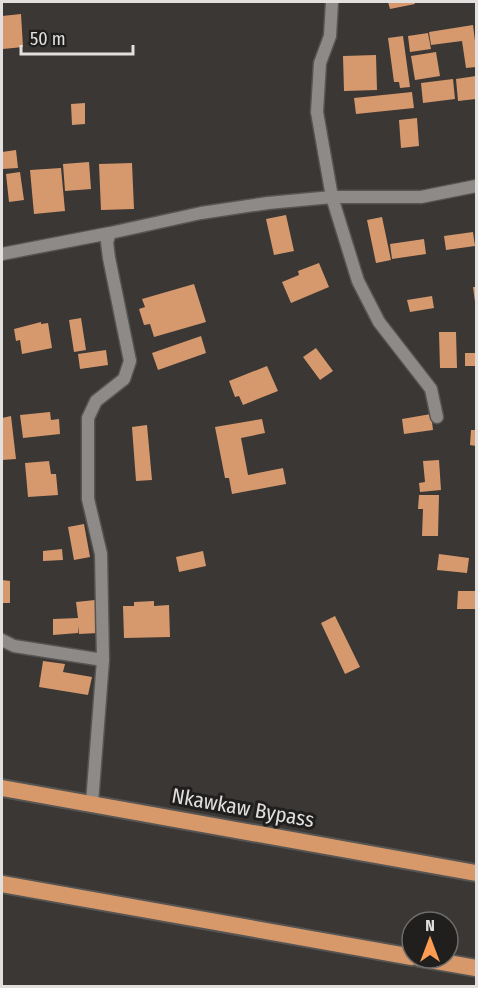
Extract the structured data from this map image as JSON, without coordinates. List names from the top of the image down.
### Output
{
  "streets": {
    "highway": ["Nkawkaw Bypass"]
  },
  "scale_bar": "50 m",
  "north": "top"
}
